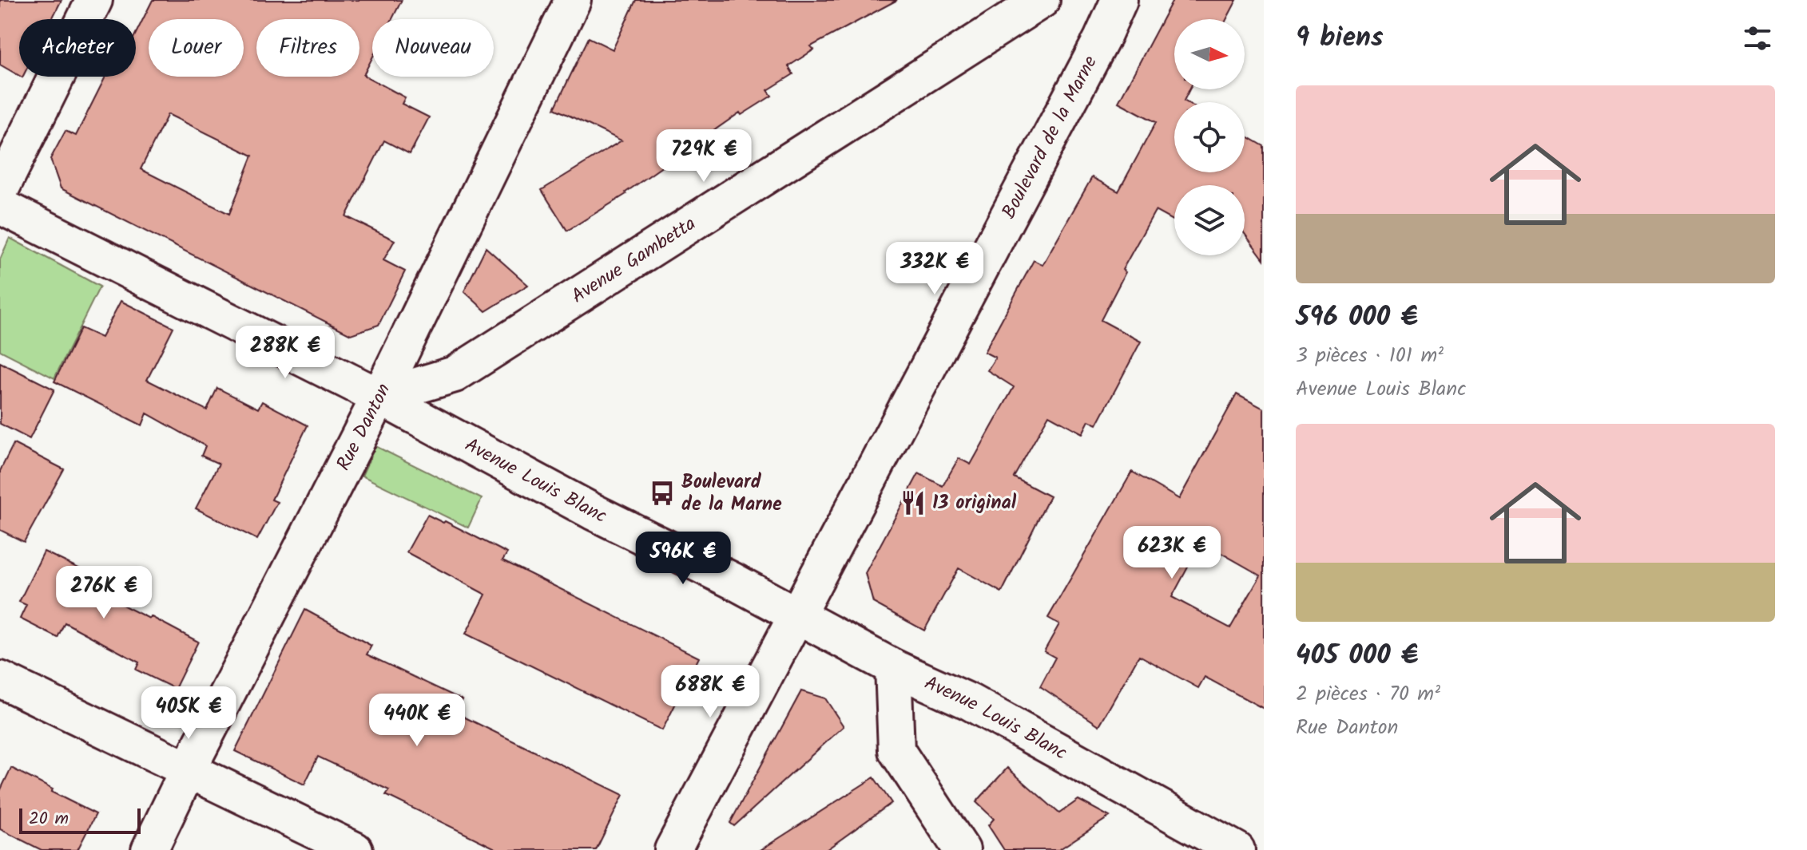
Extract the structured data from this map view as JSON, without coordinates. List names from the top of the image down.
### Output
{
  "streets": {
    "street": [
      "Boulevard de la Marne",
      "Avenue Gambetta",
      "Rue Danton",
      "Avenue Louis Blanc"
    ]
  },
  "crossings": [
    ["Boulevard de la Marne", "Avenue Louis Blanc"],
    ["Avenue Gambetta", "Rue Danton"],
    ["Avenue Gambetta", "Avenue Louis Blanc"],
    ["Rue Danton", "Avenue Louis Blanc"]
  ],
  "places": {
    "bus stop": ["Boulevard de la Marne"],
    "restaurant": ["13 original"]
  },
  "scale_bar": "20 m",
  "north": "right",
  "page": {
    "heading": "9 biens",
    "chip": [
      "Acheter",
      "Louer",
      "Filtres",
      "Nouveau"
    ],
    "list": [
      {
        "name": "596 000 €",
        "note": "3 pièces · 101 m² · Avenue Louis Blanc"
      },
      {
        "name": "405 000 €",
        "note": "2 pièces · 70 m² · Rue Danton"
      }
    ],
    "price": [
      "729K €",
      "332K €",
      "288K €",
      "623K €",
      "596K €",
      "276K €",
      "688K €",
      "405K €",
      "440K €"
    ],
    "scale": "20 m"
  }
}
